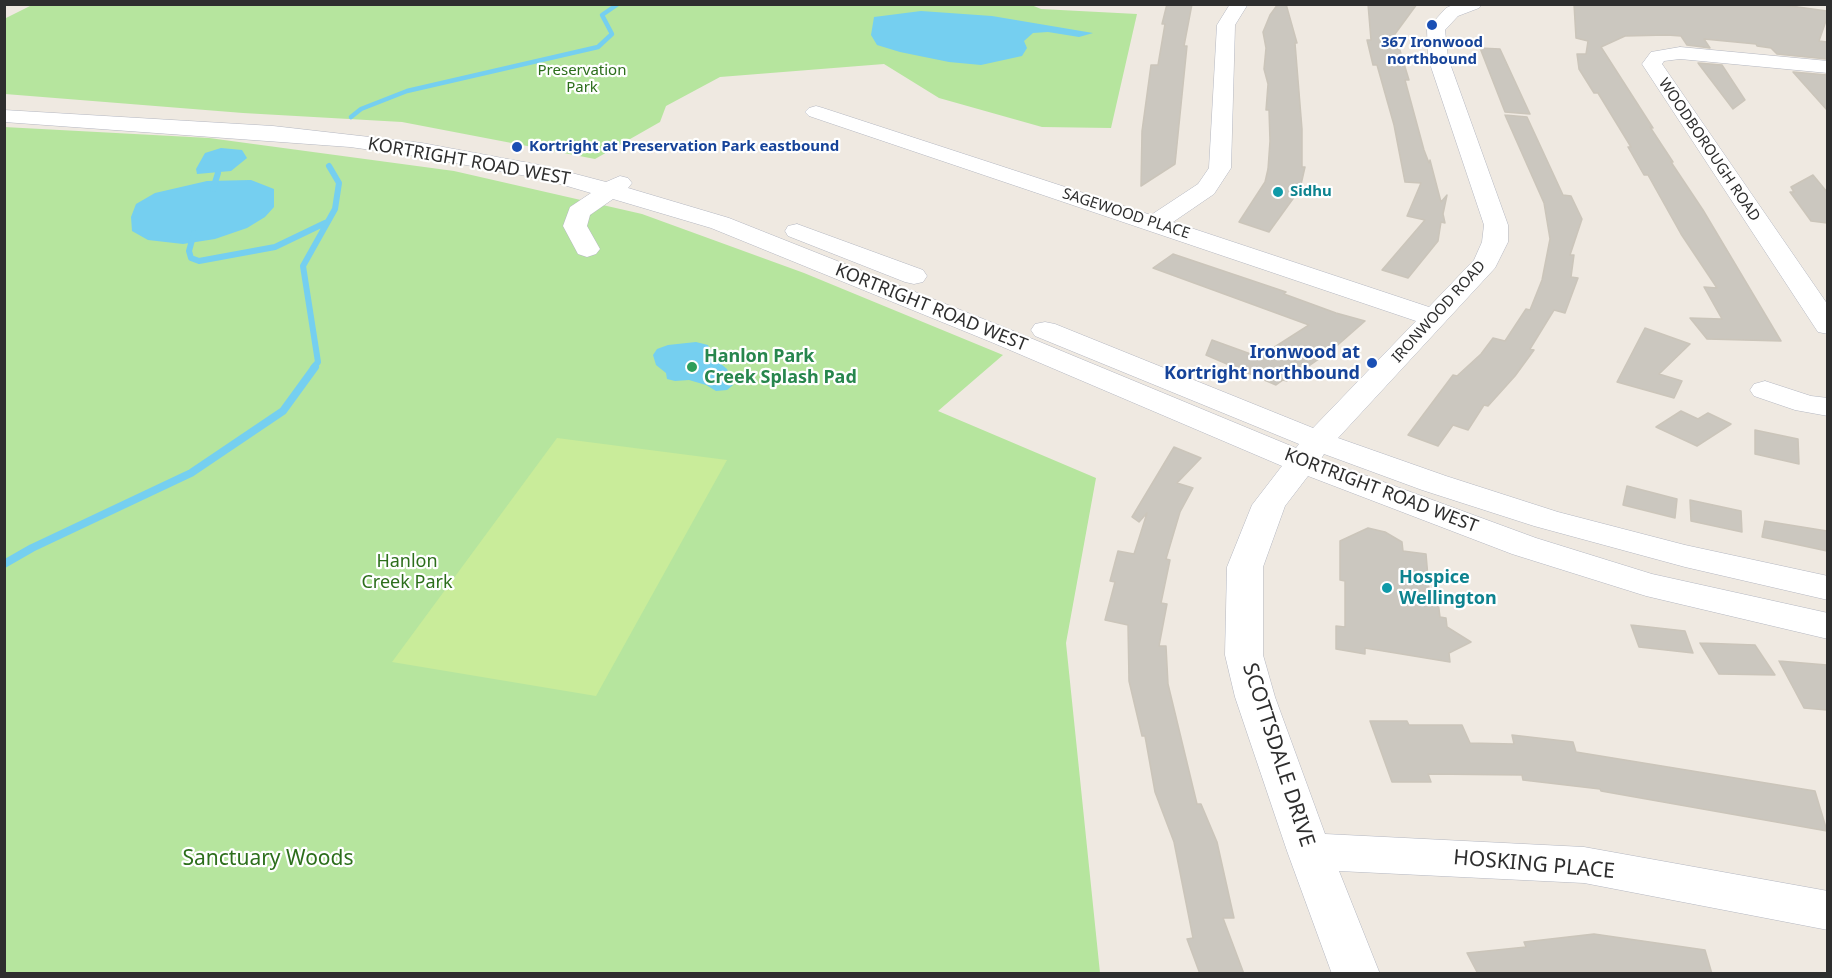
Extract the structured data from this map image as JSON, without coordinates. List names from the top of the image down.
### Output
{
  "streets": {
    "street": [
      "WOODBOROUGH ROAD",
      "KORTRIGHT ROAD WEST",
      "SAGEWOOD PLACE",
      "IRONWOOD ROAD",
      "SCOTTSDALE DRIVE",
      "HOSKING PLACE"
    ]
  },
  "crossings": [
    ["KORTRIGHT ROAD WEST", "IRONWOOD ROAD"],
    ["KORTRIGHT ROAD WEST", "SCOTTSDALE DRIVE"],
    ["SAGEWOOD PLACE", "IRONWOOD ROAD"],
    ["IRONWOOD ROAD", "SCOTTSDALE DRIVE"],
    ["SCOTTSDALE DRIVE", "HOSKING PLACE"]
  ],
  "parks": ["Preservation Park", "Hanlon Creek Park", "Sanctuary Woods"],
  "places": [
    "367 Ironwood northbound",
    "Kortright at Preservation Park eastbound",
    "Sidhu",
    "Ironwood at Kortright northbound",
    "Hanlon Park Creek Splash Pad",
    "Hospice Wellington"
  ]
}
